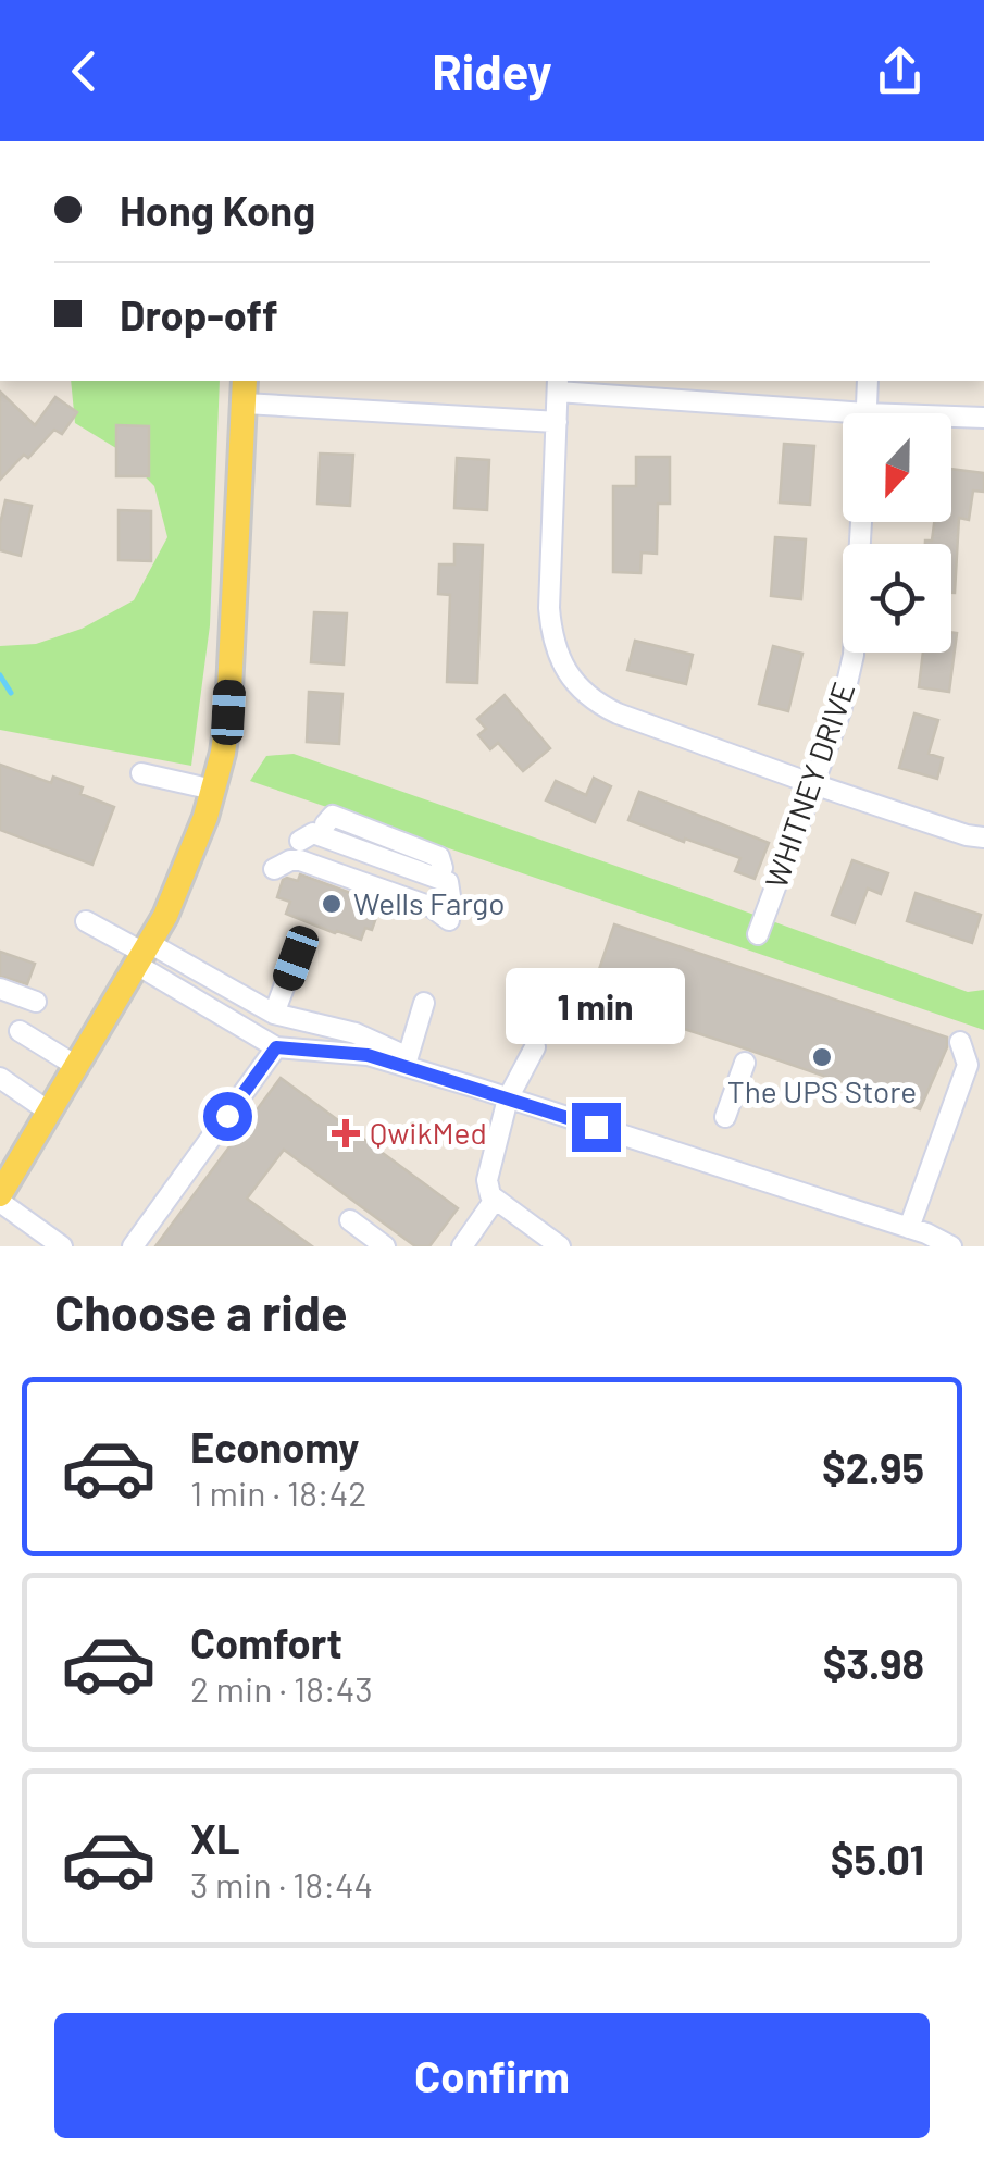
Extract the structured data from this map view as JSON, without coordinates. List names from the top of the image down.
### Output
{
  "streets": {
    "street": ["WHITNEY DRIVE"]
  },
  "places": {
    "other": ["Wells Fargo", "The UPS Store"],
    "health": ["QwikMed"]
  },
  "north": "bottom",
  "page": {
    "header": "Ridey",
    "banner": ["Hong Kong", "Drop-off"],
    "bubble": "1 min",
    "heading": "Choose a ride",
    "list": [
      {
        "name": "Economy",
        "note": "1 min · 18:42",
        "value": "$2.95"
      },
      {
        "name": "Comfort",
        "note": "2 min · 18:43",
        "value": "$3.98"
      },
      {
        "name": "XL",
        "note": "3 min · 18:44",
        "value": "$5.01"
      }
    ],
    "buttons": "Confirm"
  }
}
